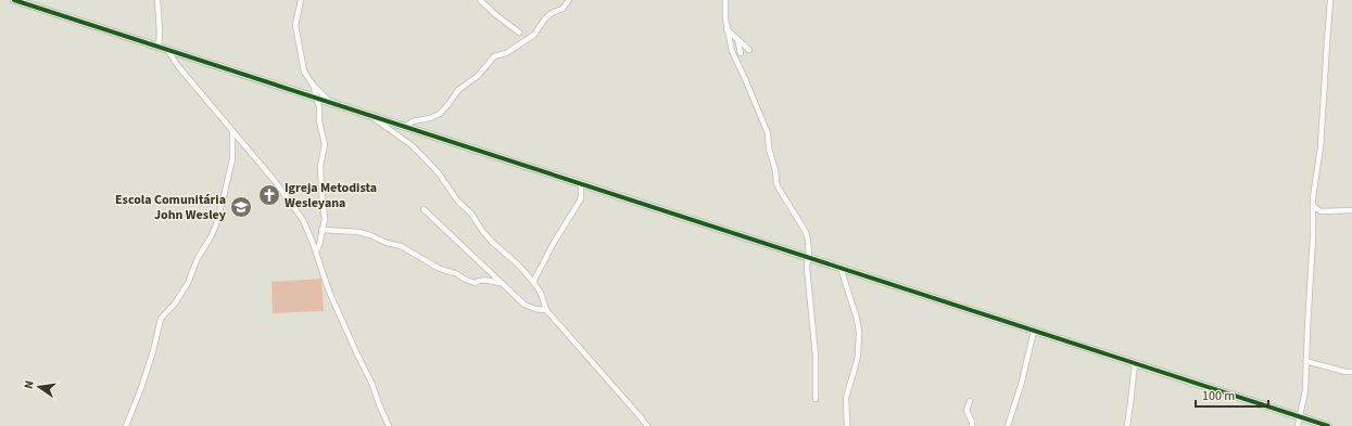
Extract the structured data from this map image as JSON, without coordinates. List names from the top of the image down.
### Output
{
  "places": {
    "church": ["Igreja Metodista Wesleyana"],
    "school or university": ["Escola Comunitária John Wesley"]
  },
  "scale_bar": "100 m",
  "north": "left"
}
